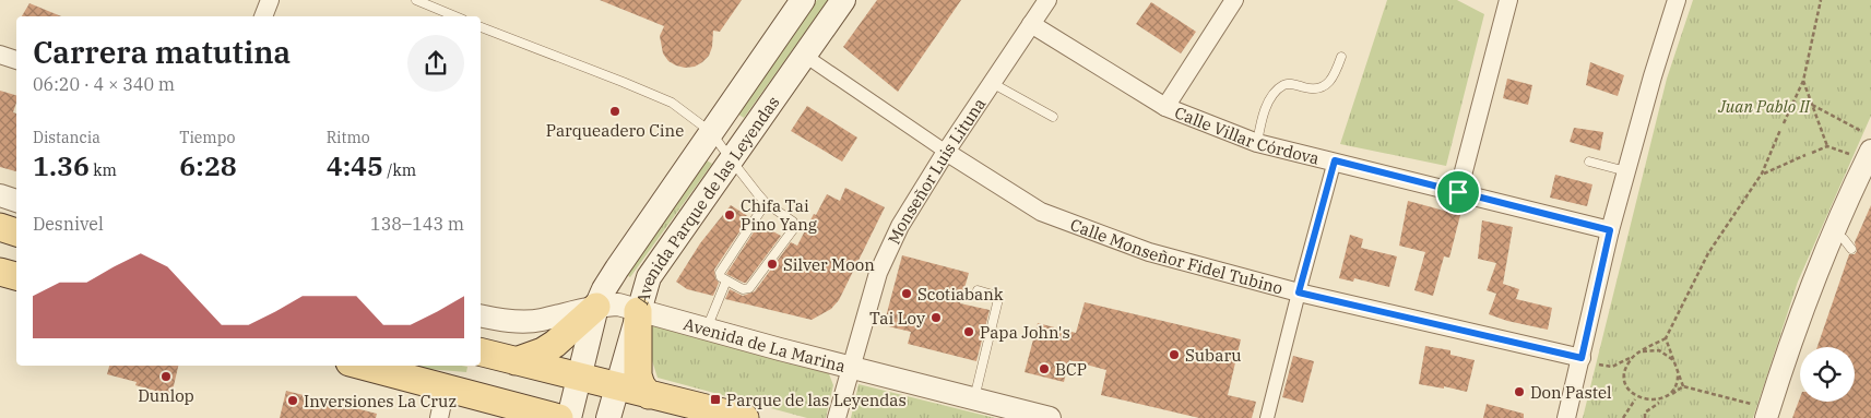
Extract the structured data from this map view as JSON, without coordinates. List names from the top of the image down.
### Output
{
  "streets": {
    "main road": ["Avenida Parque de las Leyendas"],
    "street": [
      "Calle Villar Córdova",
      "Monseñor Luis Lituna",
      "Calle Monseñor Fidel Tubino",
      "Avenida de La Marina"
    ]
  },
  "crossings": [
    ["Calle Villar Córdova", "Monseñor Luis Lituna"],
    ["Monseñor Luis Lituna", "Calle Monseñor Fidel Tubino"],
    ["Monseñor Luis Lituna", "Avenida de La Marina"],
    ["Avenida Parque de las Leyendas", "Avenida de La Marina"]
  ],
  "parks": ["Juan Pablo II"],
  "places": {
    "other": [
      "Parqueadero Cine",
      "Chifa Tai Pino Yang",
      "Silver Moon",
      "Scotiabank",
      "Tai Loy",
      "Papa John's",
      "Subaru",
      "BCP",
      "Dunlop",
      "Don Pastel",
      "Inversiones La Cruz"
    ],
    "transit": ["Parque de las Leyendas"]
  },
  "page": {
    "heading": ["Carrera matutina", "06:20 · 4 × 340 m"],
    "stats": [
      ["Distancia", "1.36 km"],
      ["Tiempo", "6:28"],
      ["Ritmo", "4:45 /km"]
    ],
    "chart": ["Desnivel", "138–143 m"]
  }
}
